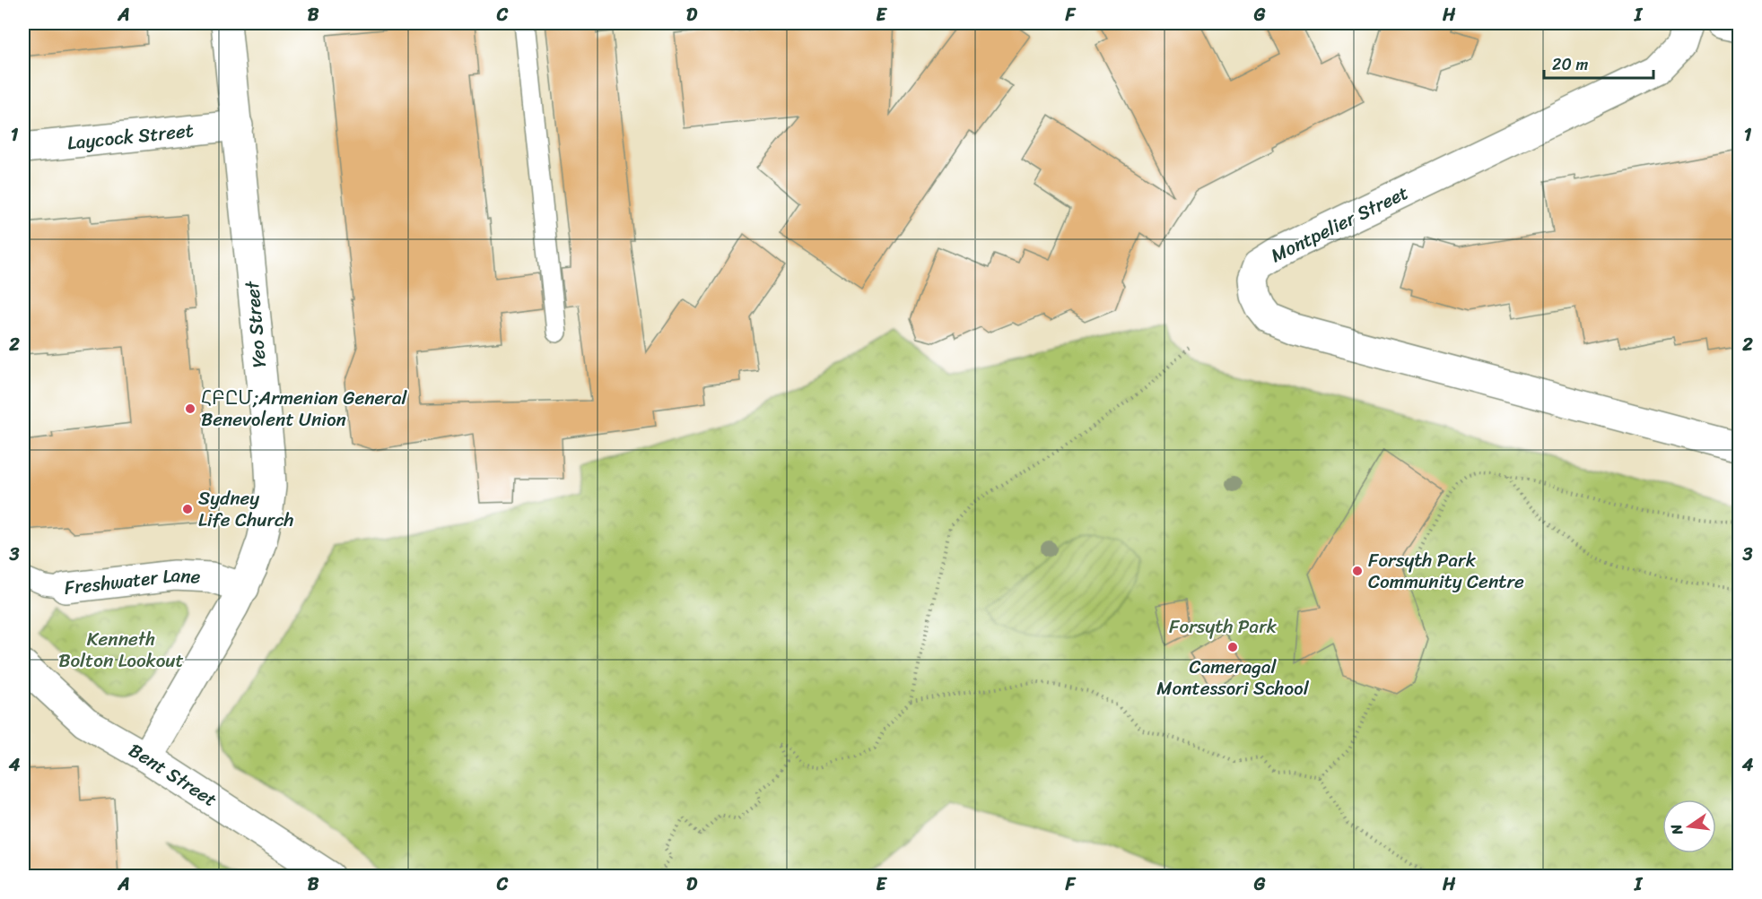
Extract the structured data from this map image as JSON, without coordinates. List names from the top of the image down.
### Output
{
  "streets": {
    "street": [
      "Laycock Street",
      "Montpelier Street",
      "Yeo Street",
      "Freshwater Lane",
      "Bent Street"
    ]
  },
  "crossings": [
    ["Laycock Street", "Yeo Street"],
    ["Yeo Street", "Freshwater Lane"],
    ["Yeo Street", "Bent Street"]
  ],
  "parks": ["Forsyth Park", "Kenneth Bolton Lookout"],
  "places": [
    "ՀԲԸՄ;Armenian General Benevolent Union",
    "Sydney Life Church",
    "Forsyth Park Community Centre",
    "Cameragal Montessori School"
  ],
  "scale_bar": "20 m",
  "north": "left",
  "grid": {
    "columns": [
      "A",
      "B",
      "C",
      "D",
      "E",
      "F",
      "G",
      "H",
      "I"
    ],
    "rows": [
      "1",
      "2",
      "3",
      "4"
    ]
  }
}
